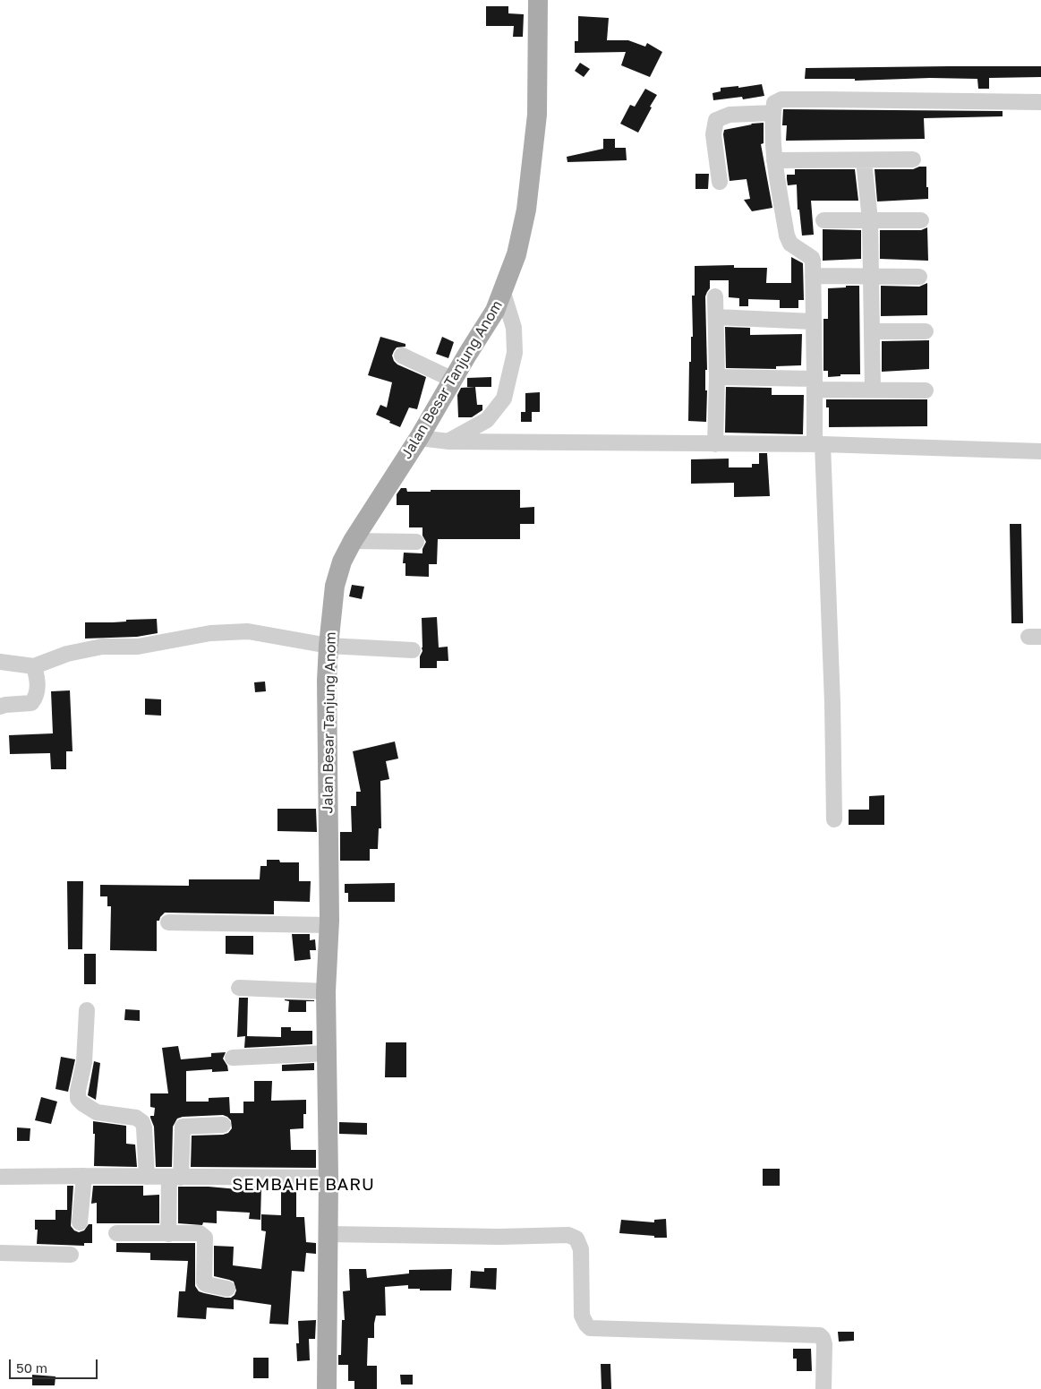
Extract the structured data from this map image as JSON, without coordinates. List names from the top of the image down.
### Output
{
  "streets": {
    "main road": ["Jalan Besar Tanjung Anom"]
  },
  "districts": ["SEMBAHE BARU"],
  "scale_bar": "50 m"
}
